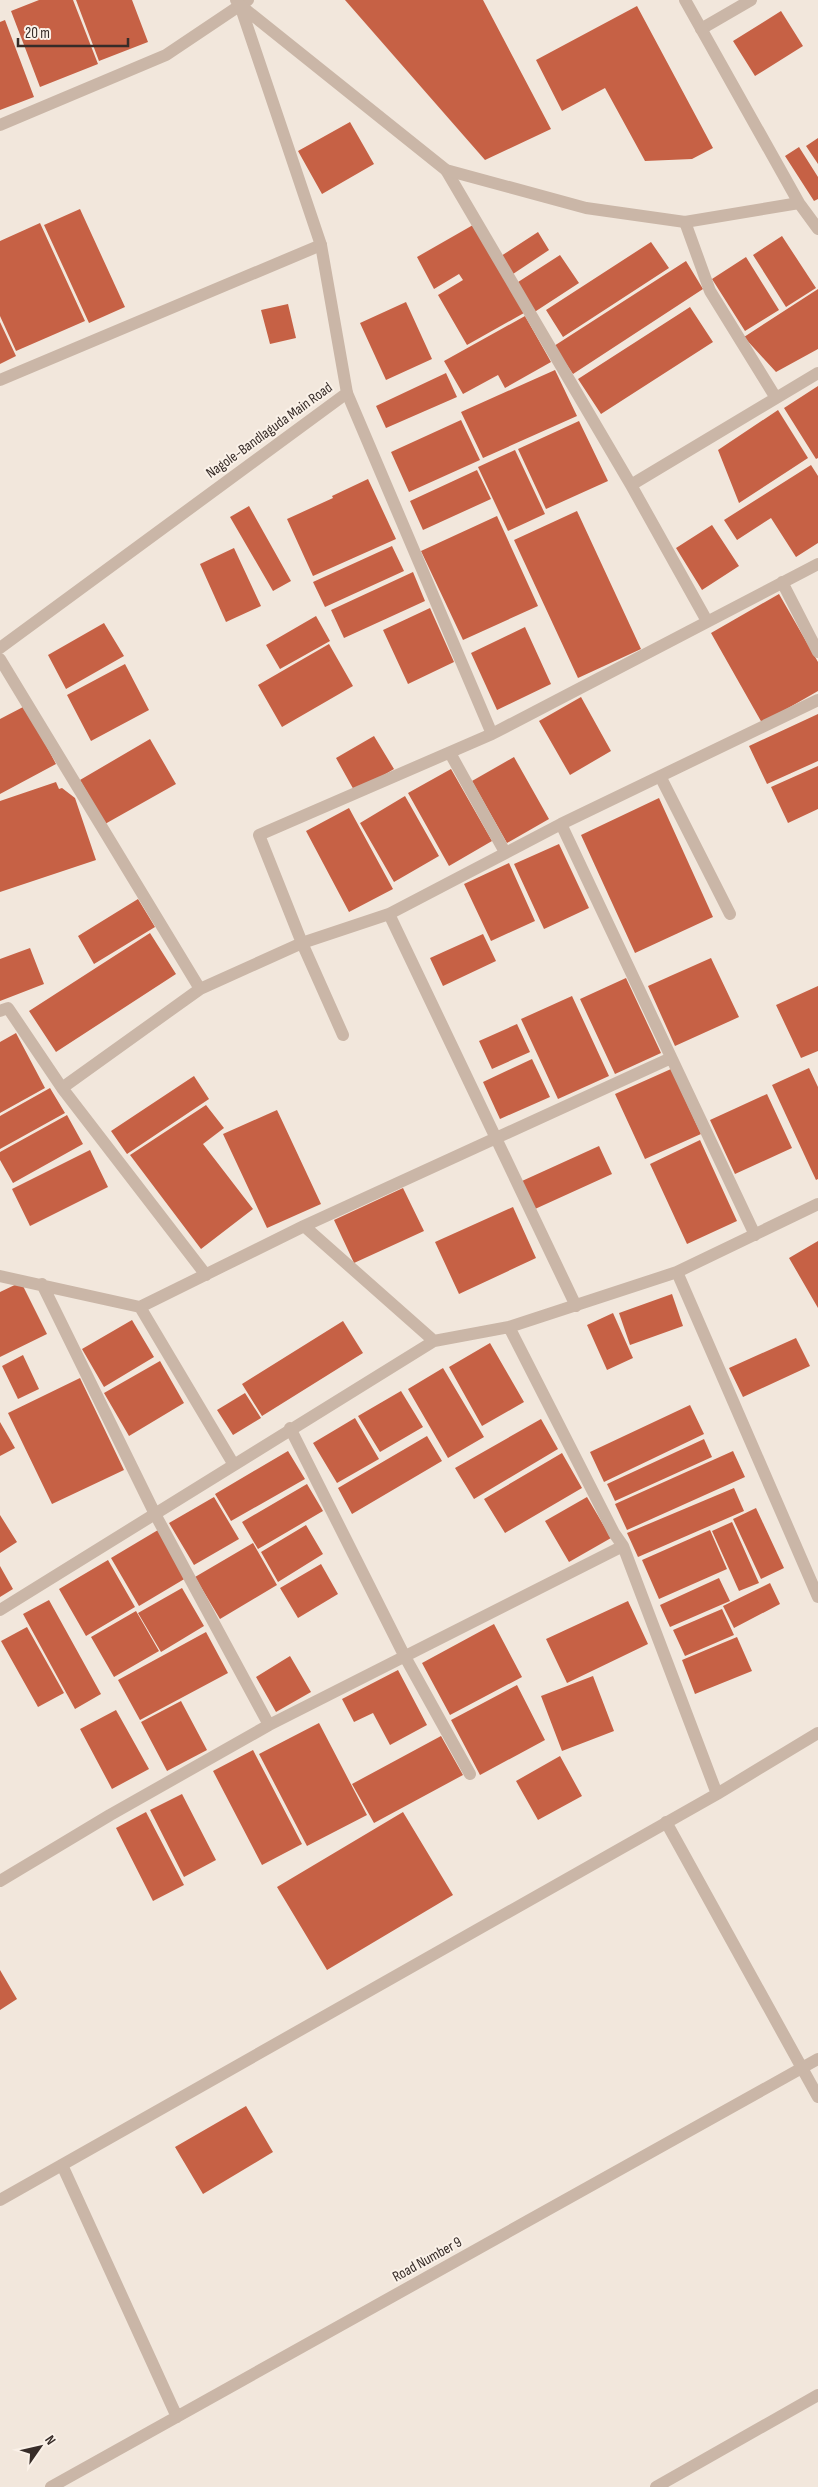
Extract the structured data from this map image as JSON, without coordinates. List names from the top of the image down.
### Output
{
  "streets": {
    "street": ["Nagole-Bandlaguda Main Road", "Road Number 9"]
  },
  "scale_bar": "20 m",
  "north": "top right"
}
